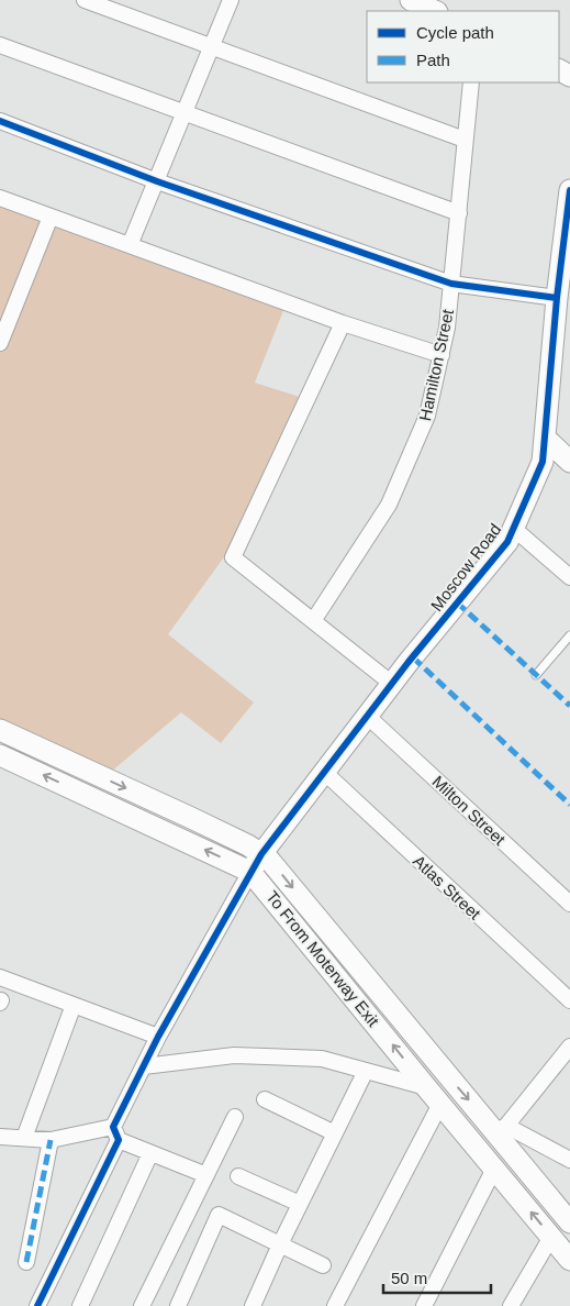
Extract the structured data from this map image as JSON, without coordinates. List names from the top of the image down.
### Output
{
  "streets": {
    "main road": ["Moscow Road", "To From Moterway Exit"],
    "street": ["Hamilton Street", "Milton Street", "Atlas Street"]
  },
  "crossings": [
    ["Moscow Road", "Milton Street"],
    ["Moscow Road", "Atlas Street"],
    ["Moscow Road", "To From Moterway Exit"]
  ],
  "legend": ["Cycle path", "Path"],
  "scale_bar": "50 m"
}
